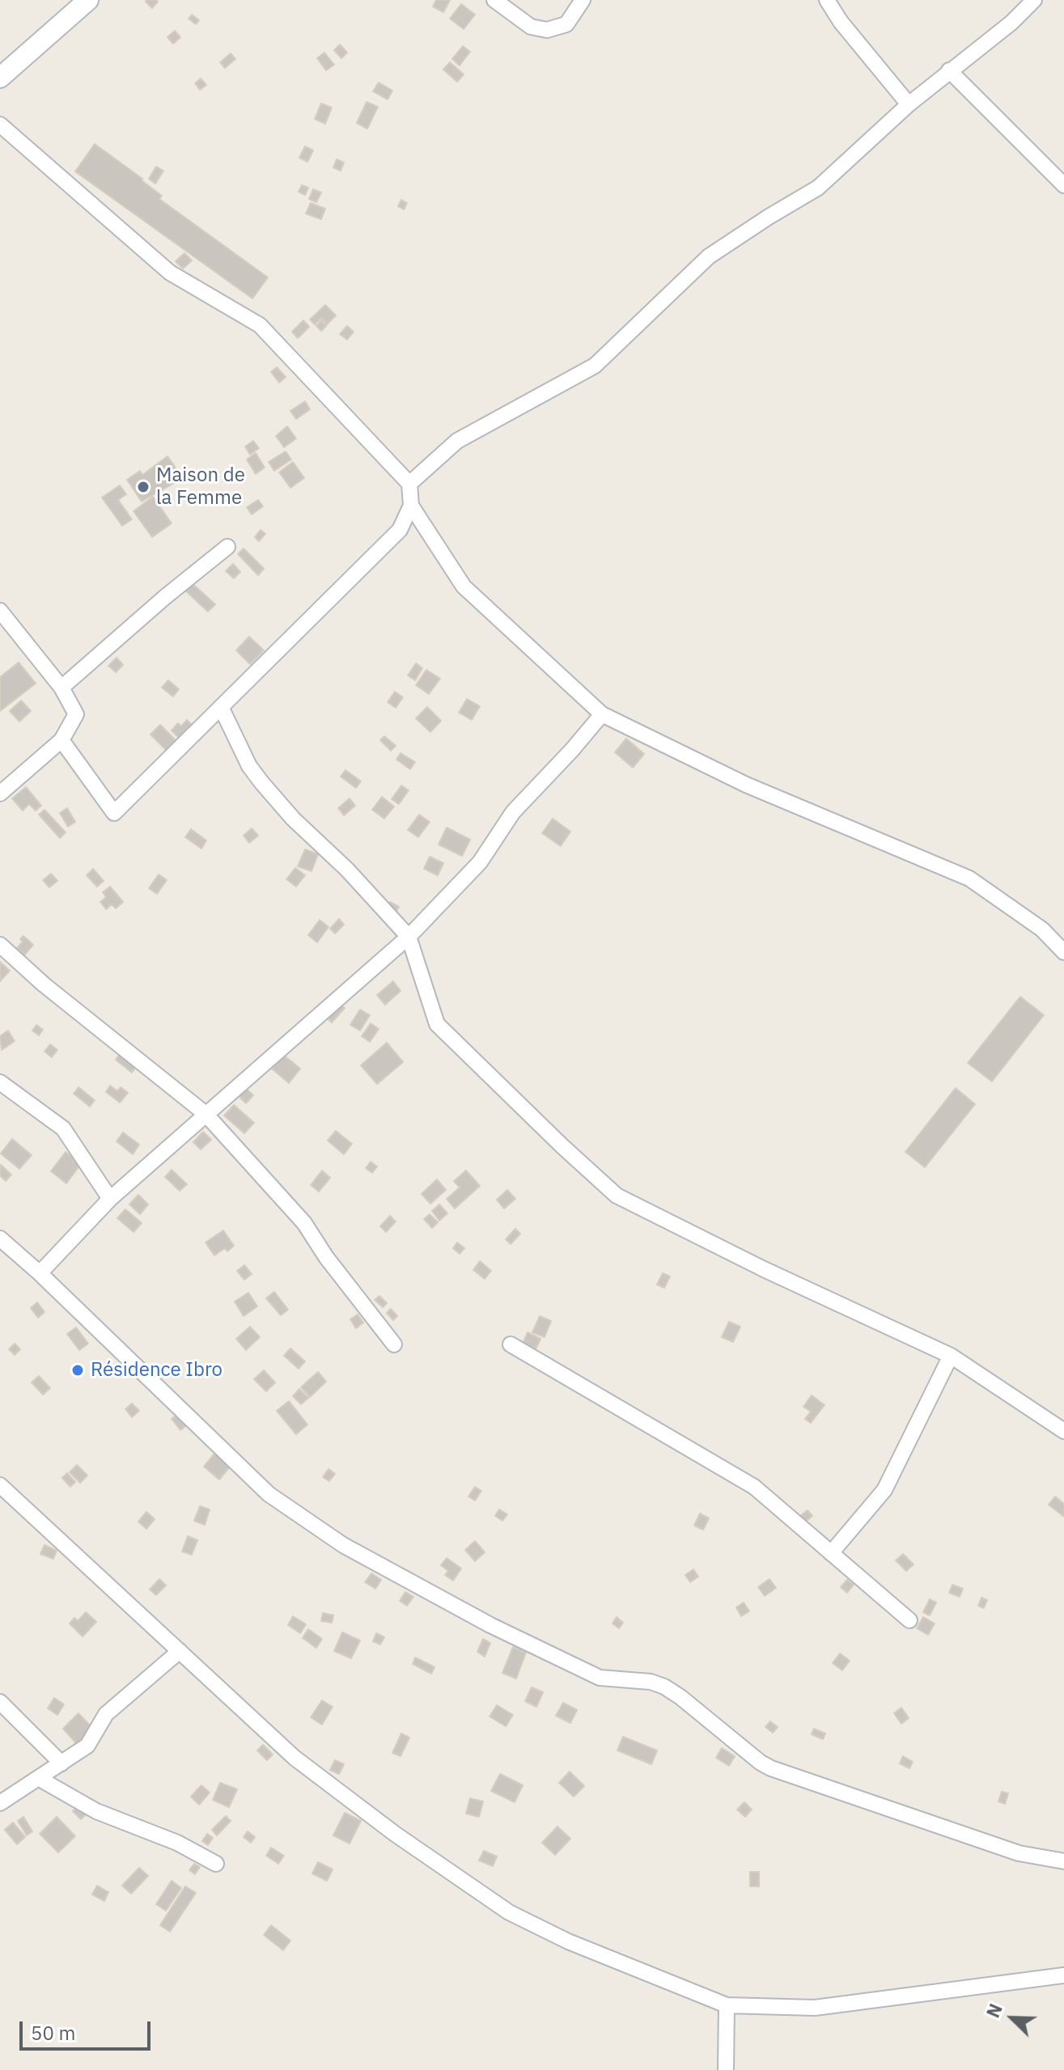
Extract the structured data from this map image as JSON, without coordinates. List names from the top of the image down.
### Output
{
  "places": ["Maison de la Femme", "Résidence Ibro"],
  "scale_bar": "50 m",
  "north": "top left"
}
